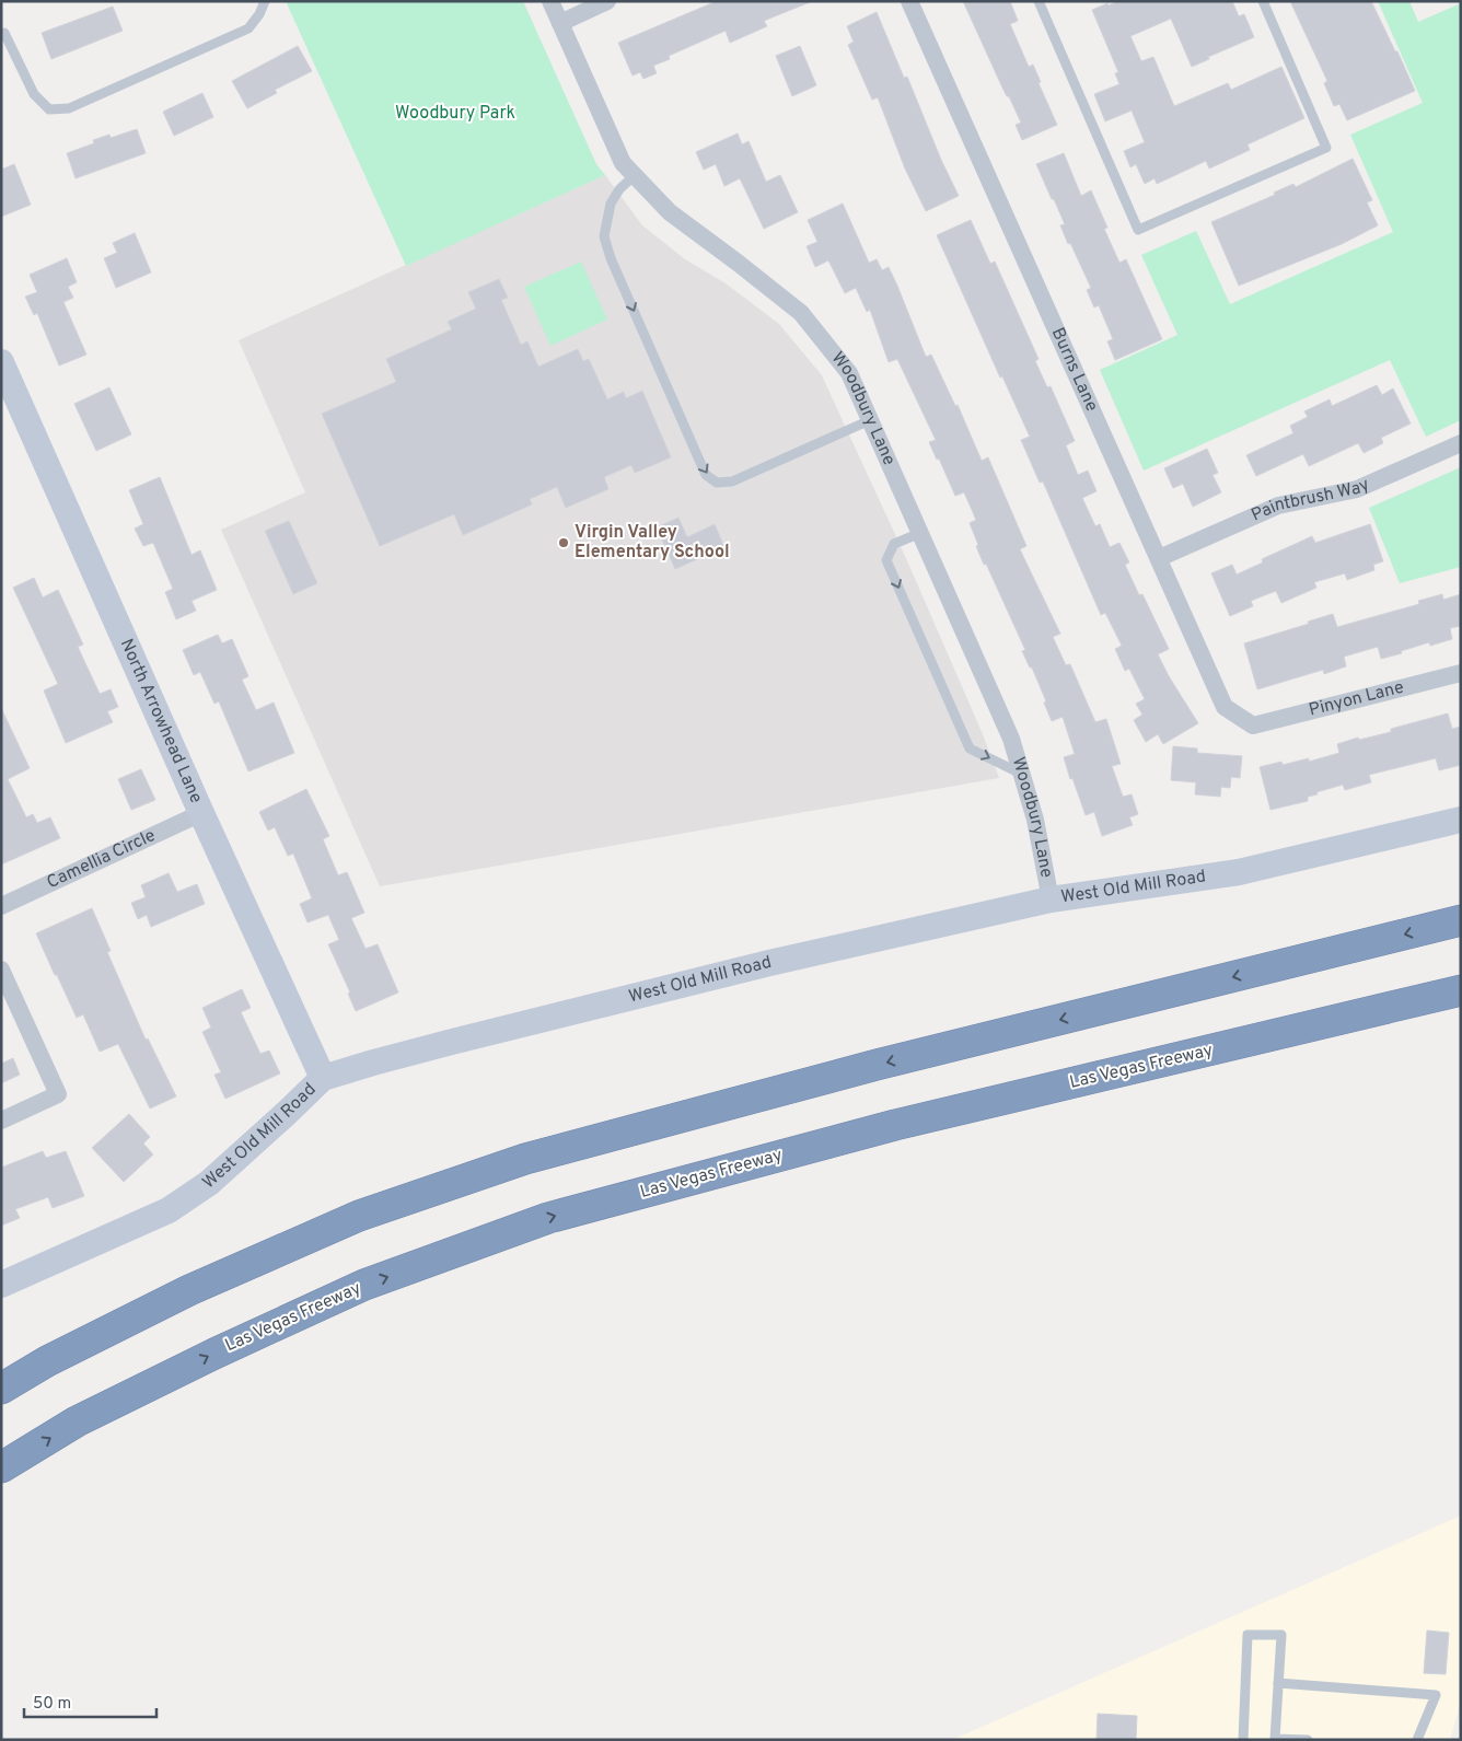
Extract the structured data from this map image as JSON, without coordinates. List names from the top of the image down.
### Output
{
  "streets": {
    "highway": ["Las Vegas Freeway"],
    "street": [
      "Burns Lane",
      "Woodbury Lane",
      "Paintbrush Way",
      "Pinyon Lane",
      "North Arrowhead Lane",
      "Camellia Circle",
      "West Old Mill Road"
    ]
  },
  "crossings": [
    ["Burns Lane", "Paintbrush Way"],
    ["Burns Lane", "Pinyon Lane"],
    ["Woodbury Lane", "West Old Mill Road"],
    ["North Arrowhead Lane", "Camellia Circle"],
    ["North Arrowhead Lane", "West Old Mill Road"]
  ],
  "parks": ["Woodbury Park"],
  "places": ["Virgin Valley Elementary School"],
  "scale_bar": "50 m"
}
